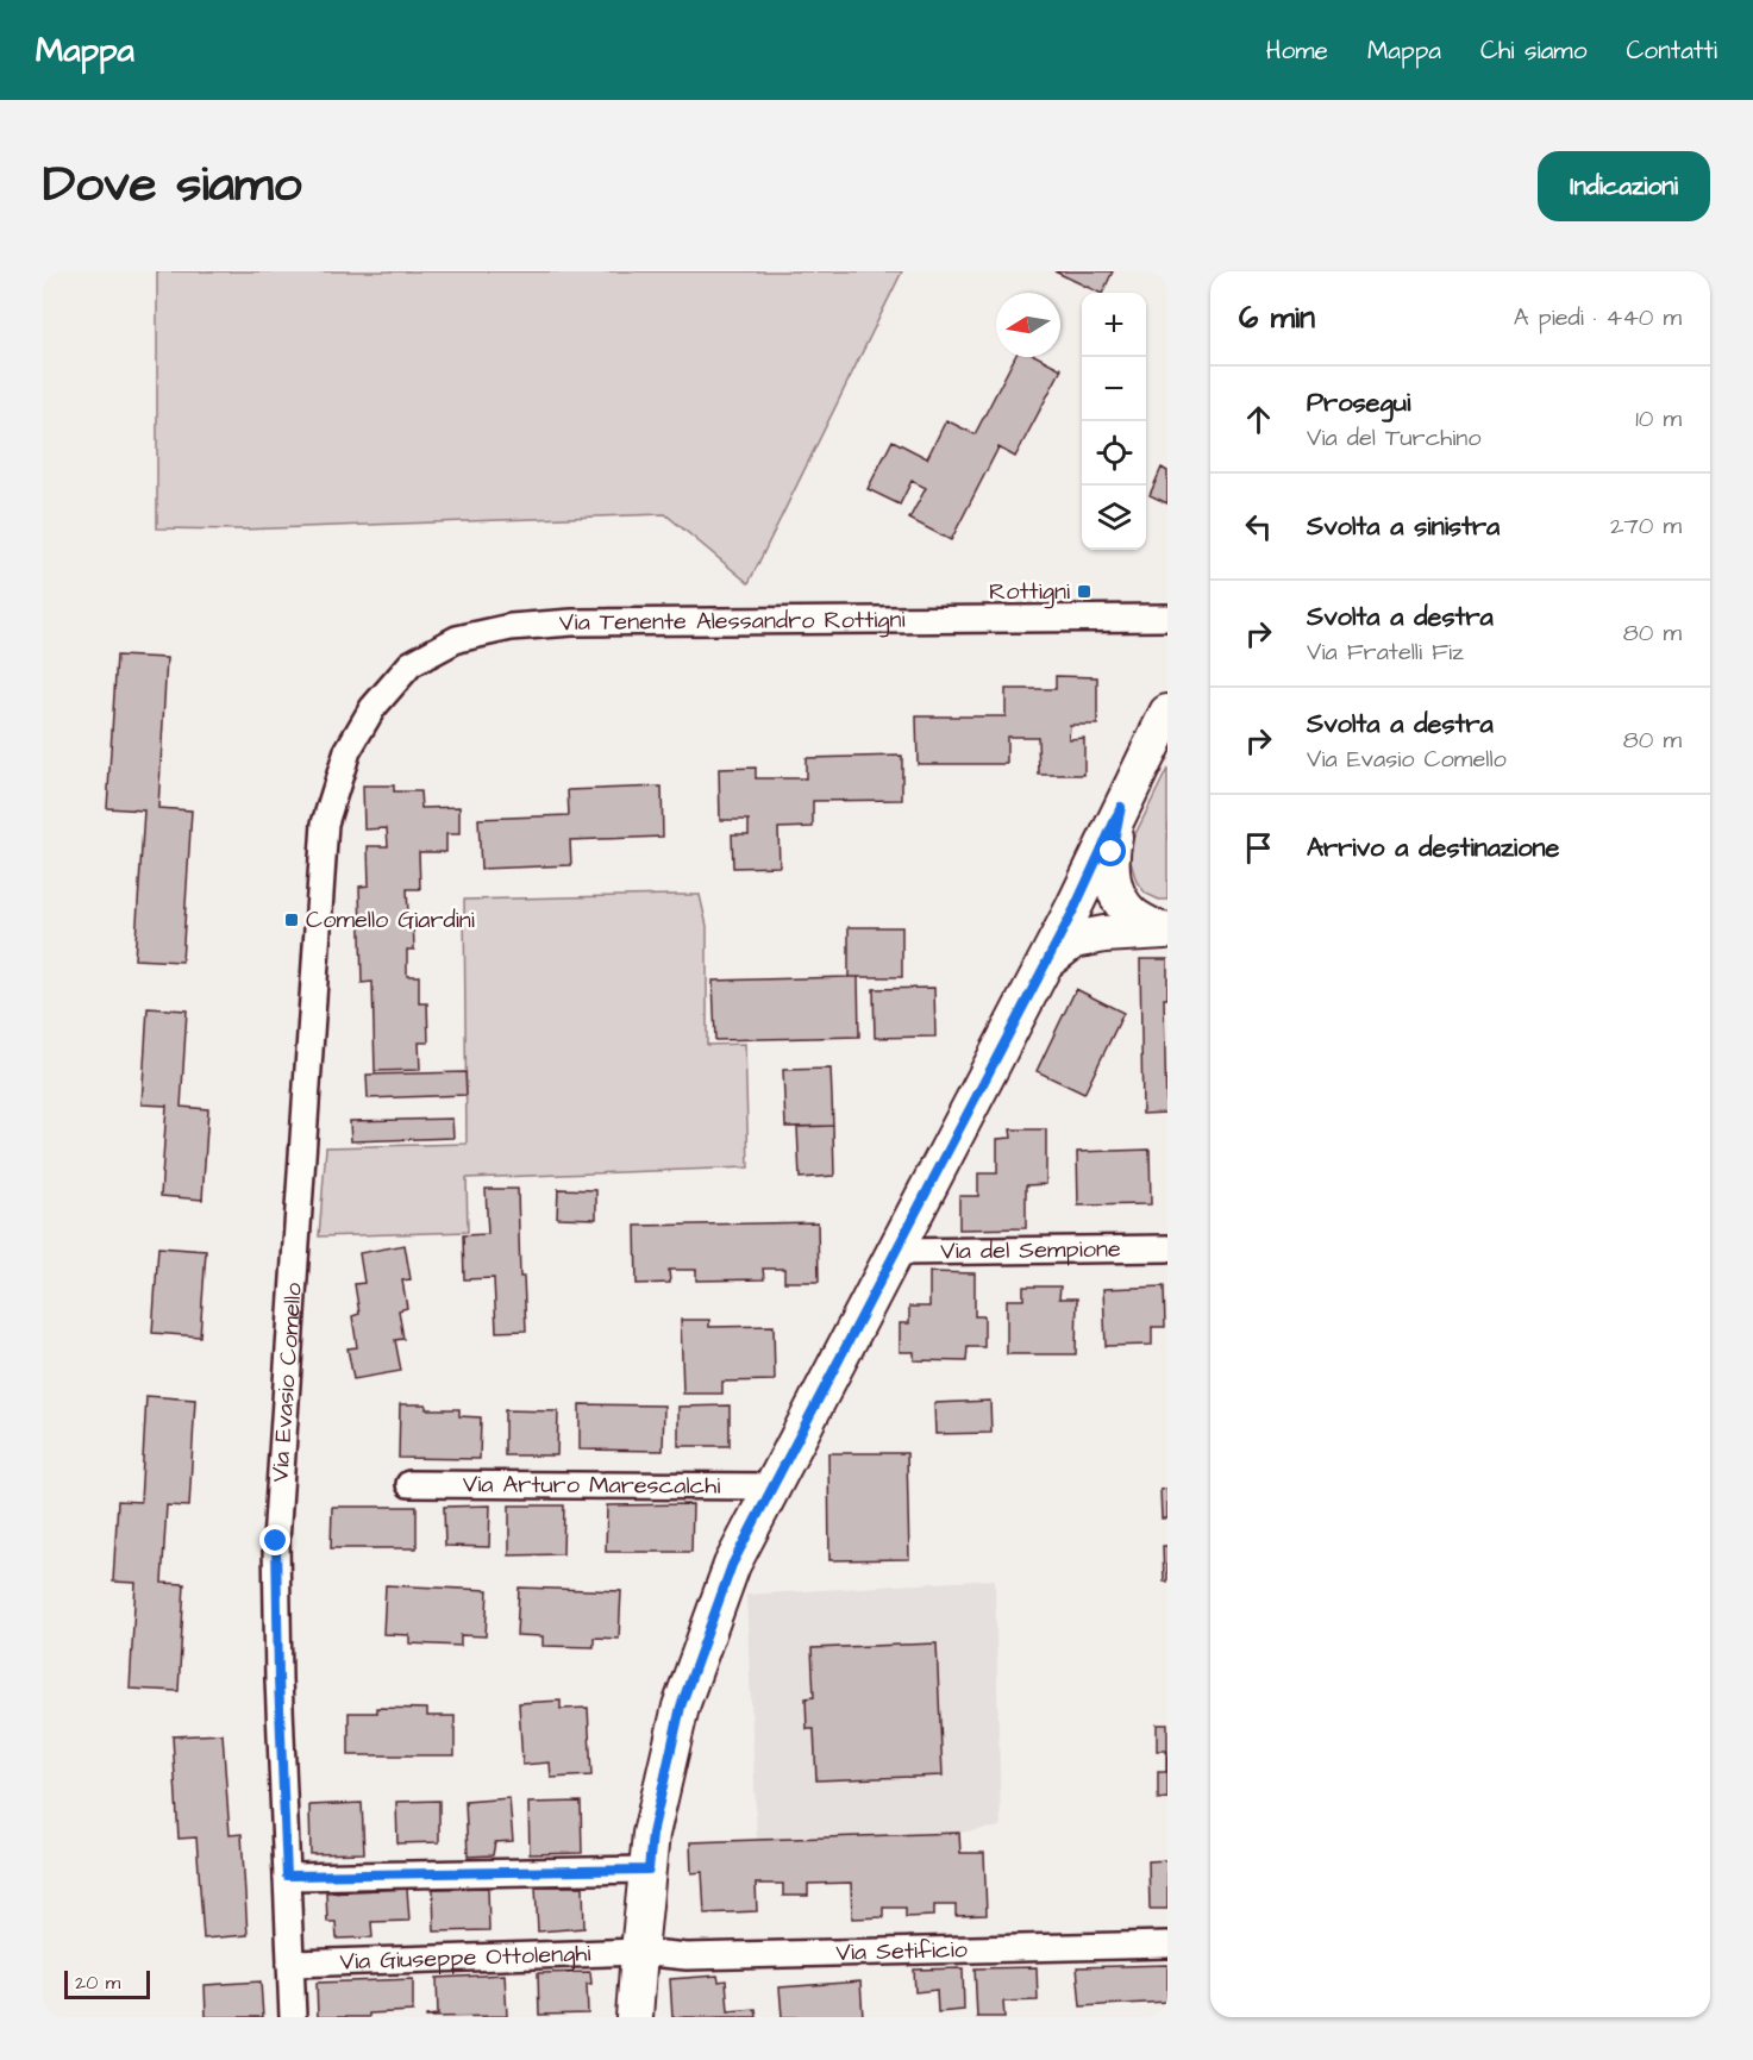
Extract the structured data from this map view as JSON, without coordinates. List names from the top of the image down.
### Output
{
  "streets": {
    "street": [
      "Via Tenente Alessandro Rottigni",
      "Via del Sempione",
      "Via Evasio Comello",
      "Via Arturo Marescalchi",
      "Via Setificio",
      "Via Giuseppe Ottolenghi"
    ]
  },
  "crossings": [
    ["Via Tenente Alessandro Rottigni", "Via Evasio Comello"],
    ["Via Evasio Comello", "Via Giuseppe Ottolenghi"],
    ["Via Setificio", "Via Giuseppe Ottolenghi"]
  ],
  "places": {
    "transit": ["Rottigni", "Comello Giardini"]
  },
  "scale_bar": "20 m",
  "north": "left",
  "page": {
    "header": "Mappa",
    "nav": [
      "Home",
      "Mappa",
      "Chi siamo",
      "Contatti"
    ],
    "title": "Dove siamo",
    "buttons": "Indicazioni",
    "heading": ["6 min", "A piedi · 440 m"],
    "map_buttons": ["+", "−"],
    "list": [
      ["Prosegui", "Via del Turchino", "10 m"],
      ["Svolta a sinistra", "270 m"],
      ["Svolta a destra", "Via Fratelli Fiz", "80 m"],
      ["Svolta a destra", "Via Evasio Comello", "80 m"],
      "Arrivo a destinazione"
    ],
    "scale": "20 m"
  }
}
